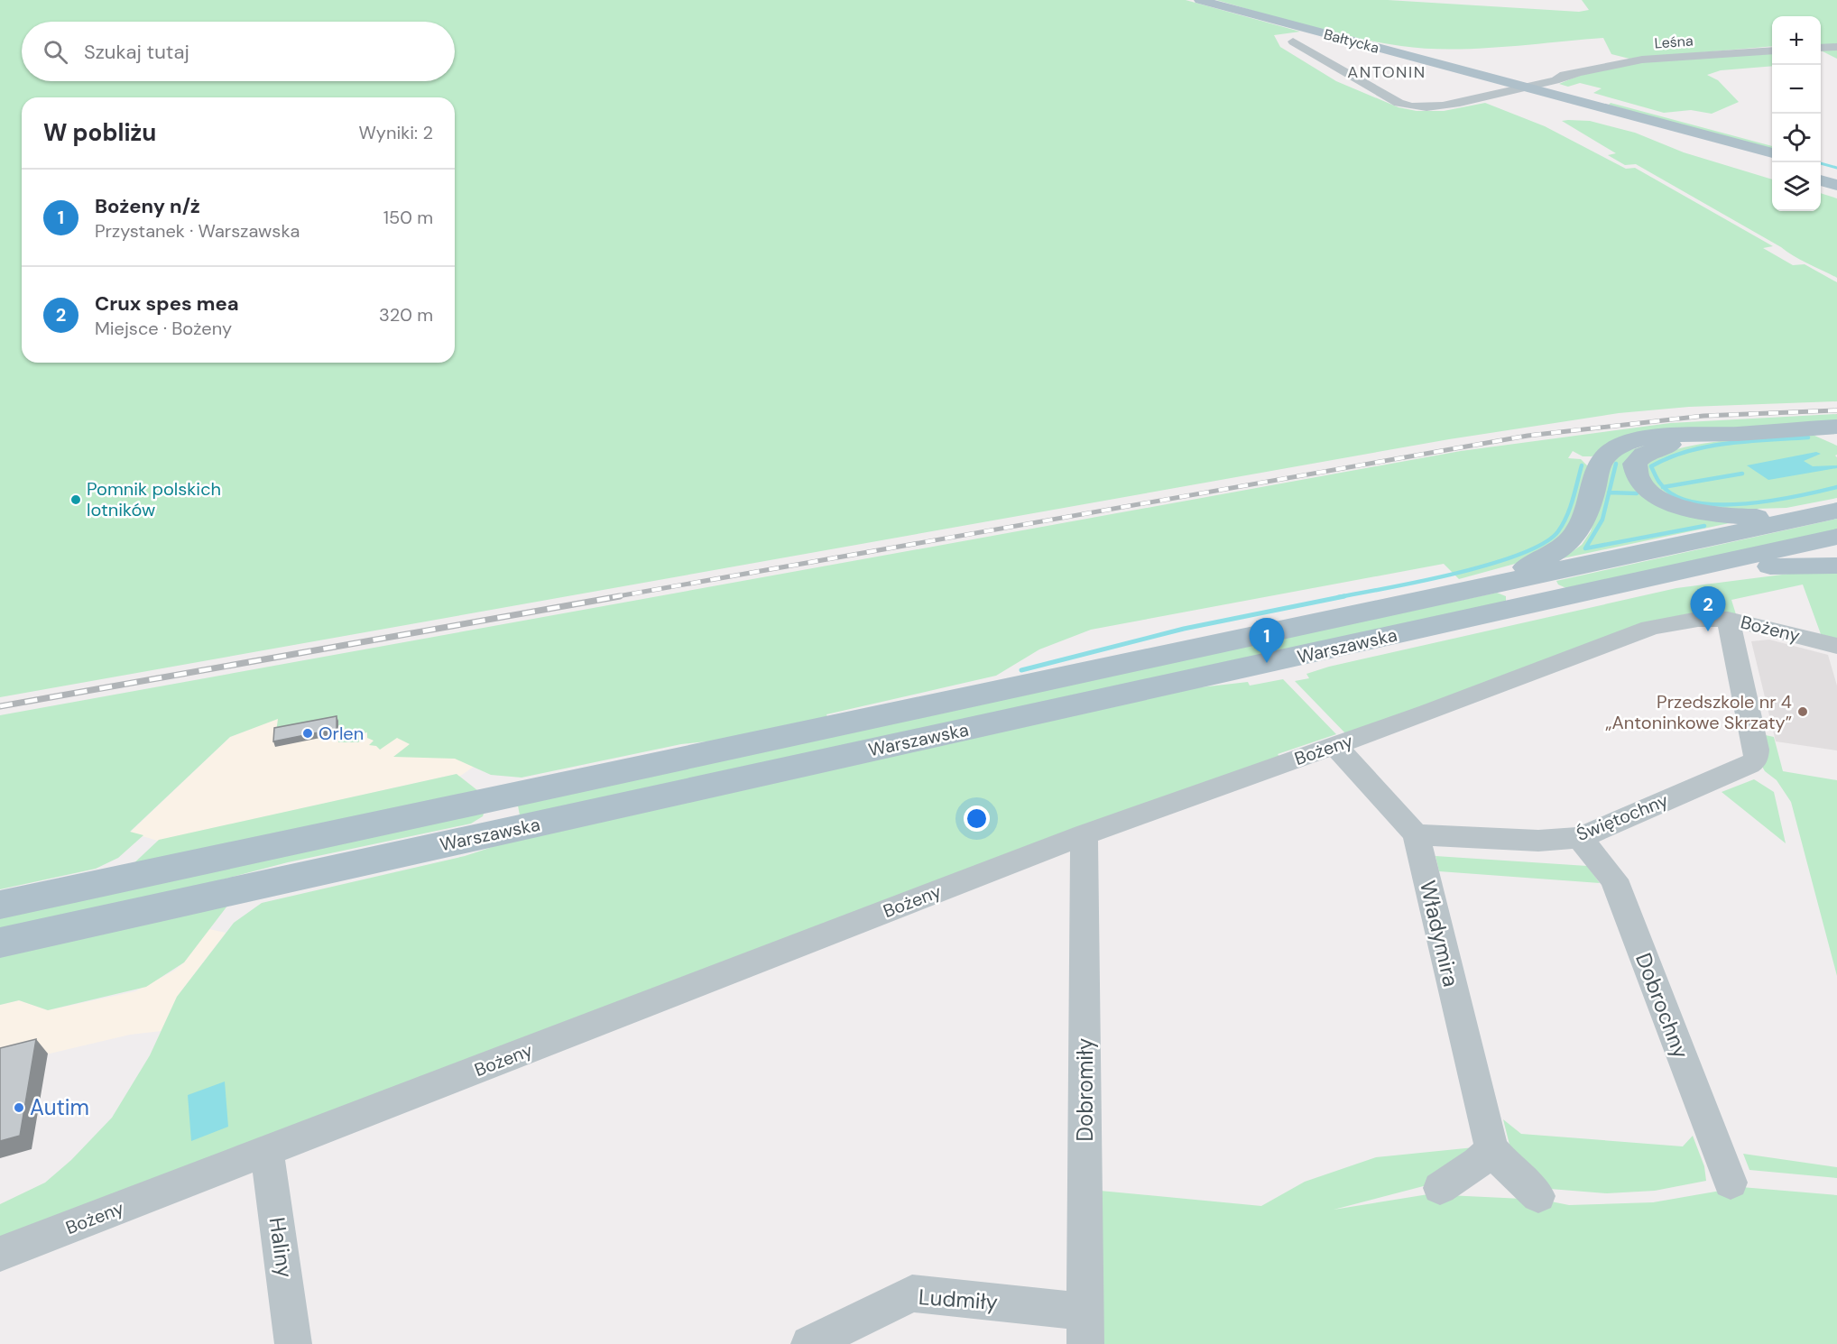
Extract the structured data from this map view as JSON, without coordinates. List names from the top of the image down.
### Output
{
  "streets": {
    "main road": ["Bałtycka", "Warszawska"],
    "street": [
      "Leśna",
      "Bożeny",
      "Świętochny",
      "Władymira",
      "Dobrochny",
      "Dobromiły",
      "Haliny",
      "Ludmiły"
    ]
  },
  "crossings": [
    ["Bałtycka", "Leśna"],
    ["Bożeny", "Świętochny"],
    ["Bożeny", "Władymira"],
    ["Bożeny", "Dobromiły"],
    ["Bożeny", "Haliny"],
    ["Świętochny", "Władymira"],
    ["Świętochny", "Dobrochny"],
    ["Dobromiły", "Ludmiły"]
  ],
  "districts": ["ANTONIN"],
  "places": [
    "Pomnik polskich lotników",
    "Przedszkole nr 4 „Antoninkowe Skrzaty”",
    "Orlen",
    "Autim"
  ],
  "page": {
    "map_buttons": ["+", "−"],
    "search": "Szukaj tutaj",
    "heading": ["W pobliżu", "Wyniki: 2"],
    "list": [
      {
        "mark": "1",
        "name": "Bożeny n/ż",
        "note": "Przystanek · Warszawska",
        "value": "150 m"
      },
      {
        "mark": "2",
        "name": "Crux spes mea",
        "note": "Miejsce · Bożeny",
        "value": "320 m"
      }
    ],
    "pins": ["2", "1"]
  }
}
